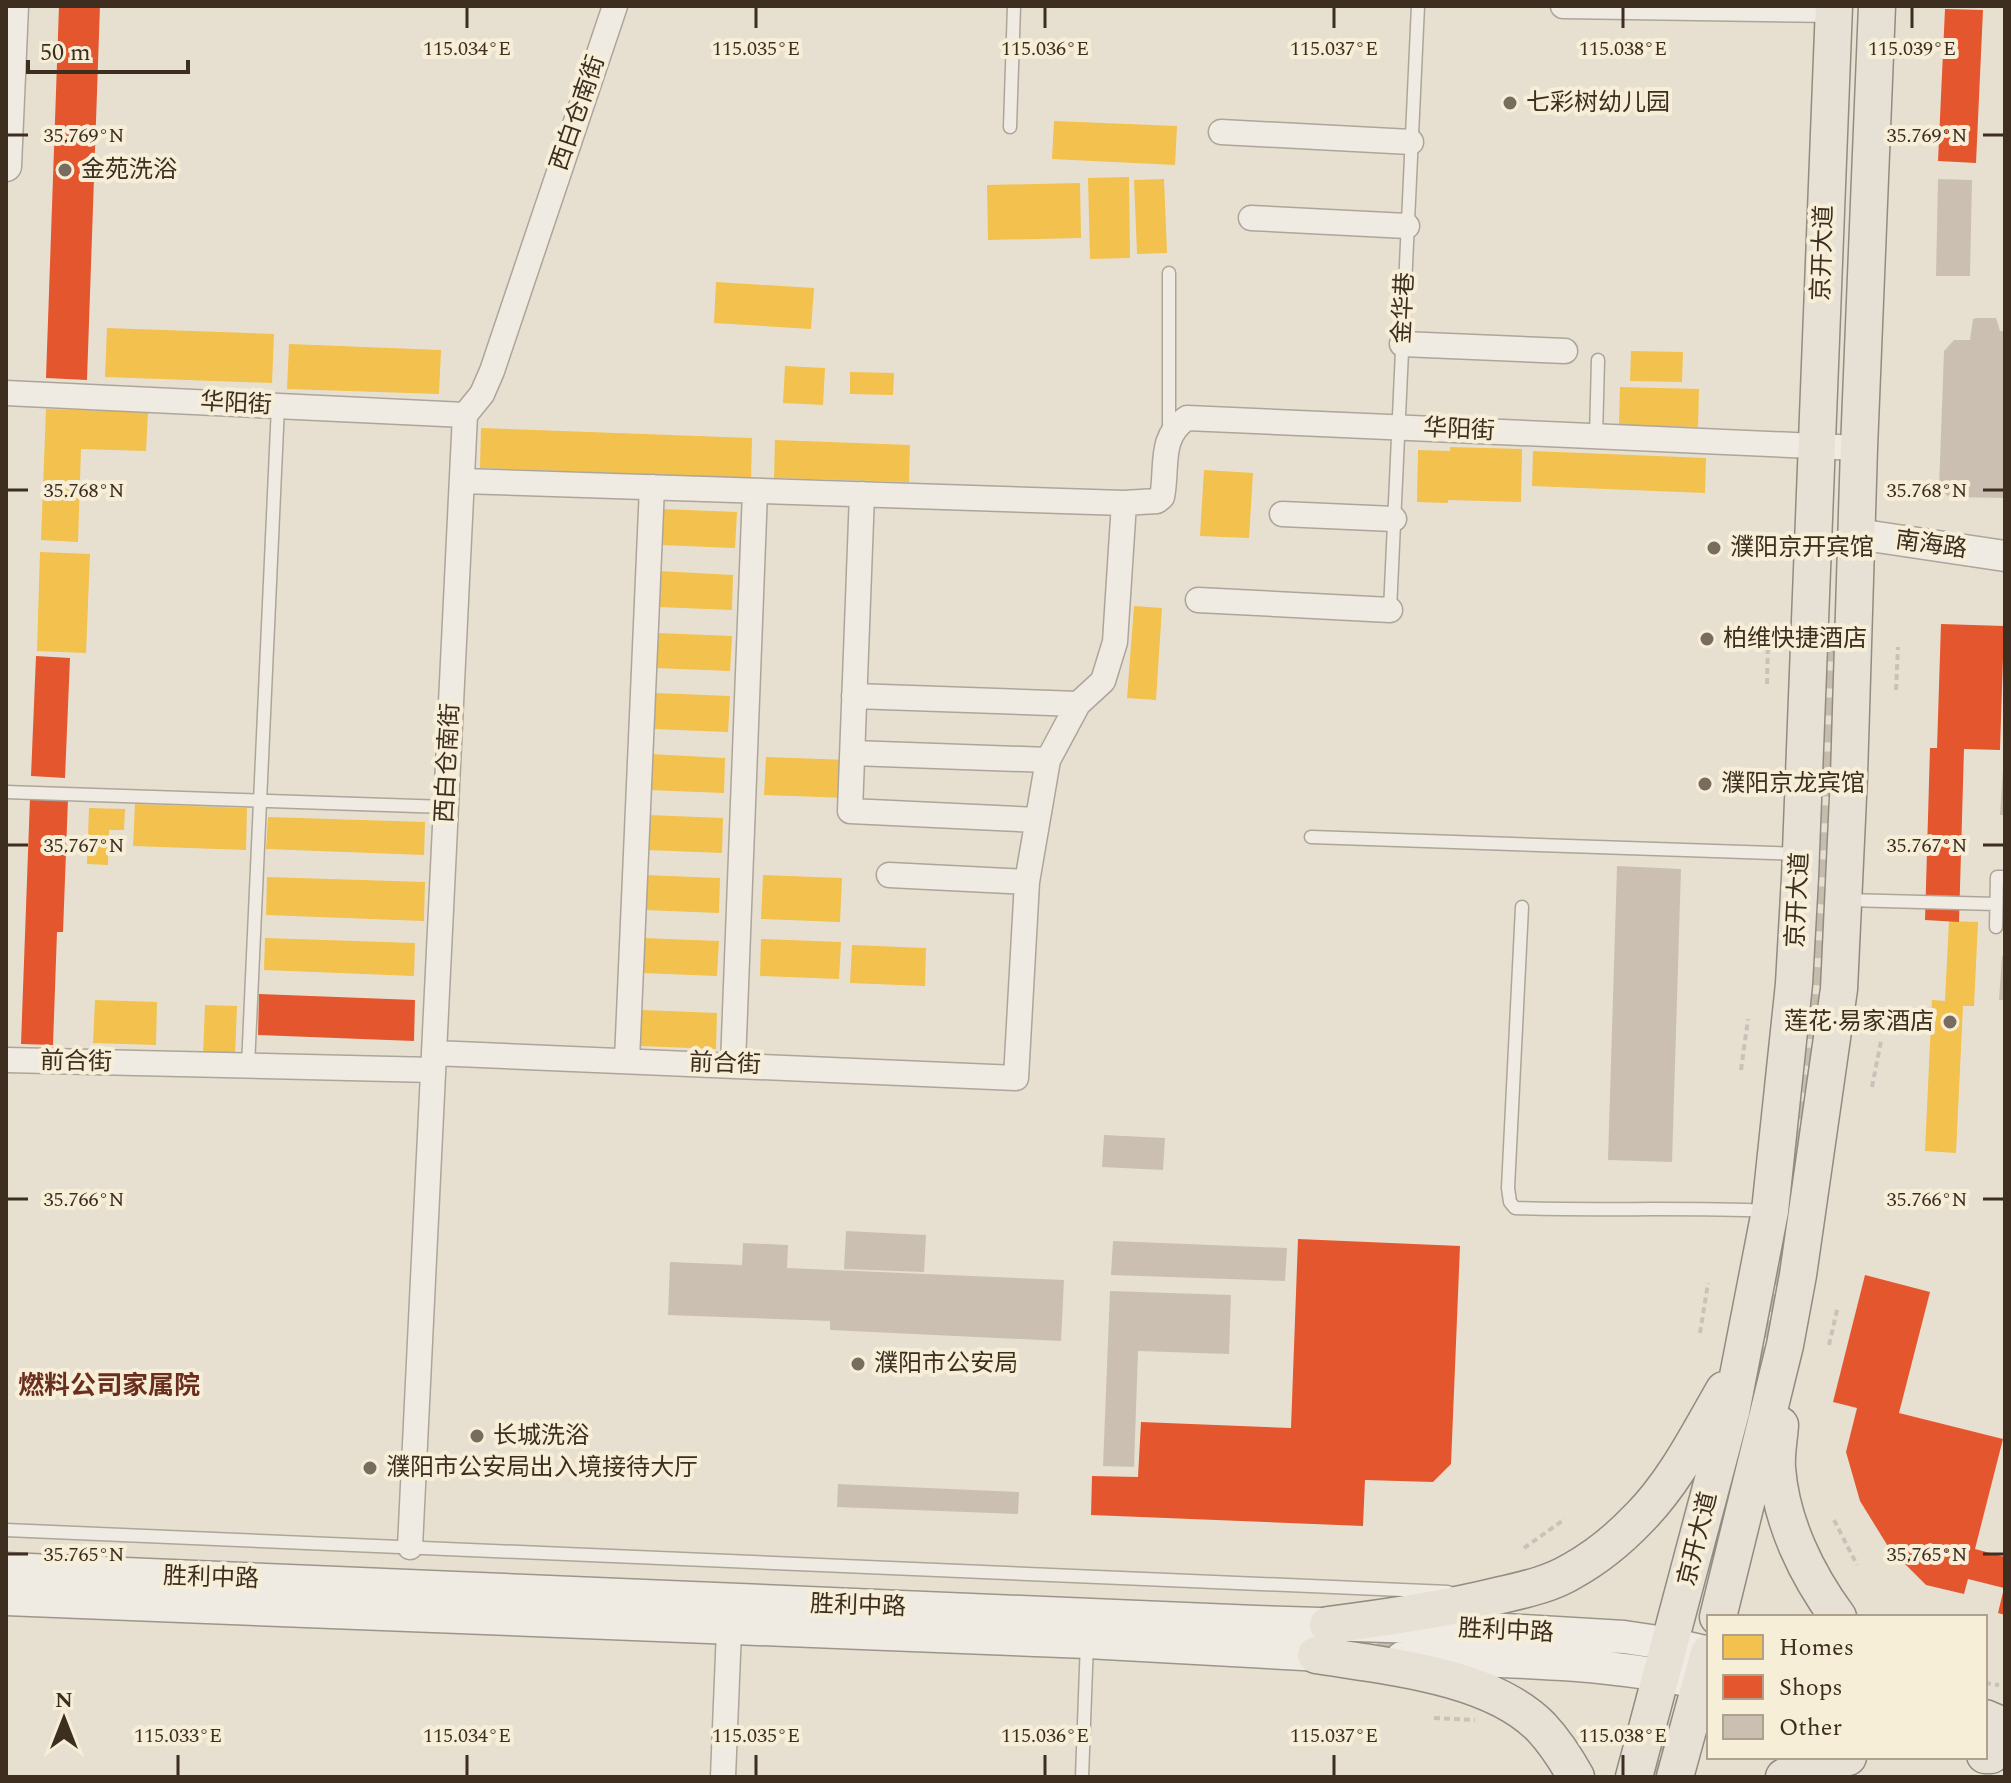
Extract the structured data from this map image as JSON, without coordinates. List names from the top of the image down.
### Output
{
  "streets": {
    "main road": ["京开大道", "胜利中路"],
    "street": [
      "西白仓南街",
      "华阳街",
      "南海路",
      "前合街"
    ],
    "lane": ["金华巷"]
  },
  "crossings": [
    ["西白仓南街", "华阳街"],
    ["西白仓南街", "前合街"],
    ["京开大道", "华阳街"],
    ["京开大道", "南海路"],
    ["京开大道", "胜利中路"],
    ["金华巷", "华阳街"]
  ],
  "districts": ["燃料公司家属院"],
  "places": [
    "七彩树幼儿园",
    "金苑洗浴",
    "濮阳京开宾馆",
    "柏维快捷酒店",
    "濮阳京龙宾馆",
    "莲花·易家酒店",
    "濮阳市公安局",
    "长城洗浴",
    "濮阳市公安局出入境接待大厅"
  ],
  "legend": ["Homes", "Shops", "Other"],
  "scale_bar": "50 m",
  "north": "top",
  "coordinates": [
    "115.034°E",
    "115.035°E",
    "115.036°E",
    "115.037°E",
    "115.038°E",
    "115.039°E",
    "35.769°N",
    "35.768°N",
    "35.767°N",
    "35.766°N",
    "35.765°N",
    "115.033°E"
  ]
}
